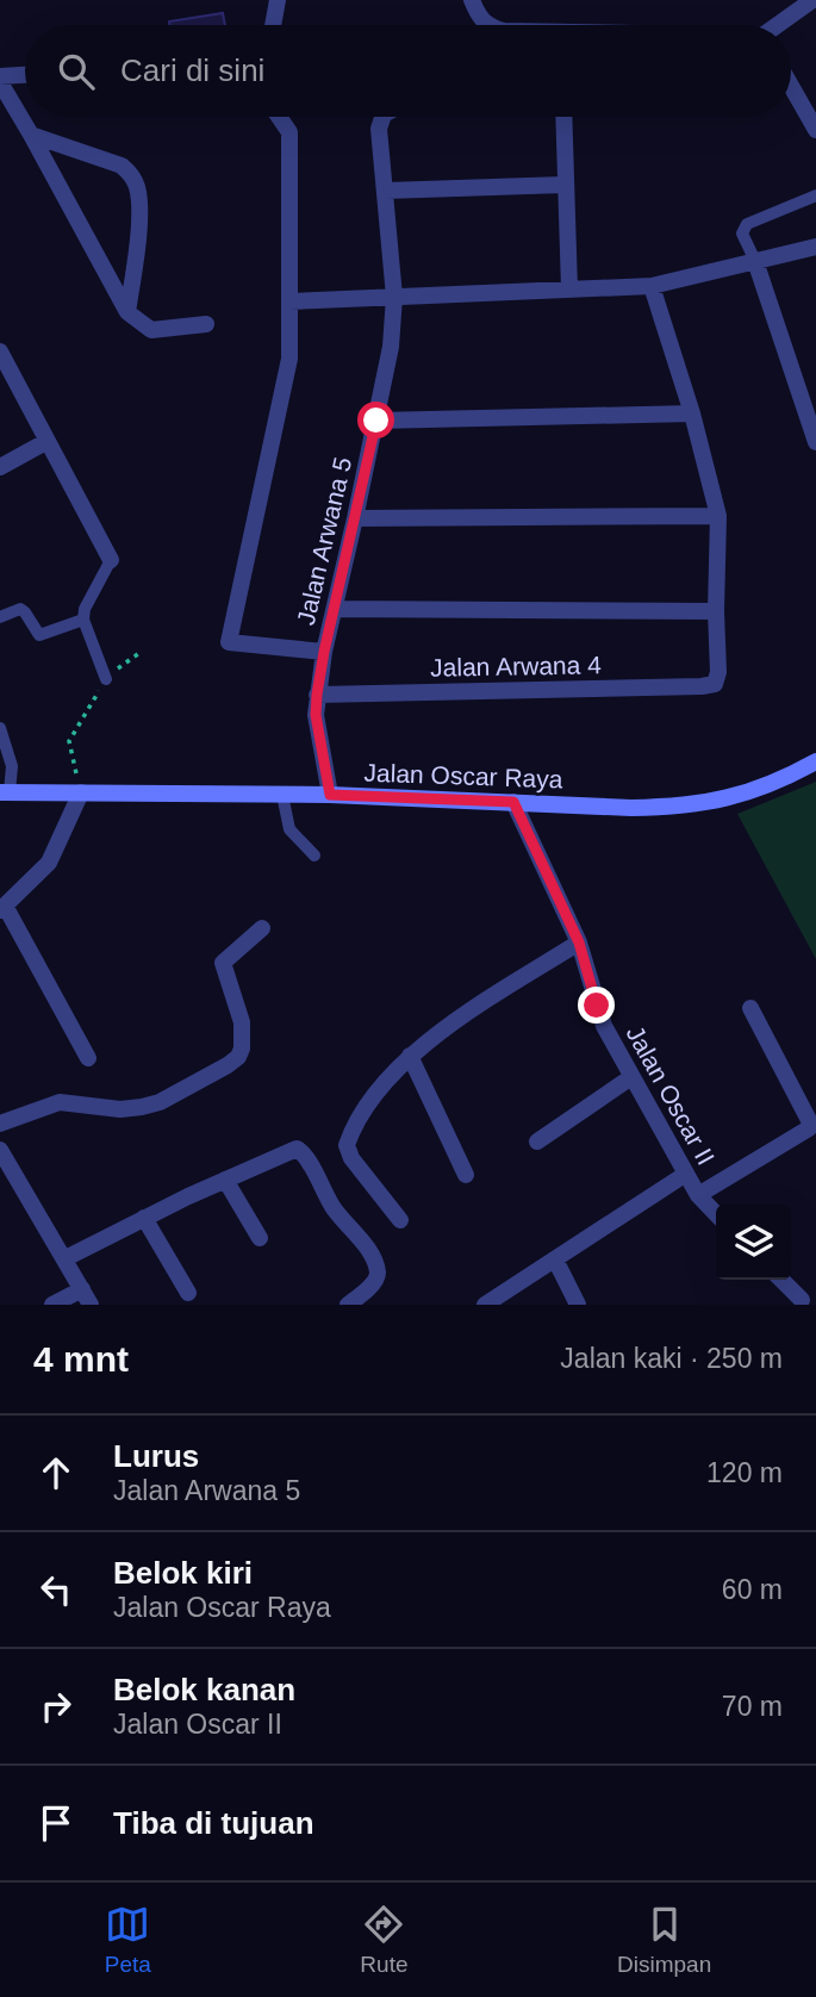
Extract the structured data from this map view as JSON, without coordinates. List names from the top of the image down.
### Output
{
  "streets": {
    "street": [
      "Jalan Arwana 5",
      "Jalan Arwana 4",
      "Jalan Oscar Raya",
      "Jalan Oscar II"
    ]
  },
  "crossings": [
    ["Jalan Arwana 5", "Jalan Arwana 4"],
    ["Jalan Arwana 5", "Jalan Oscar Raya"],
    ["Jalan Oscar Raya", "Jalan Oscar II"]
  ],
  "page": {
    "search": "Cari di sini",
    "heading": ["4 mnt", "Jalan kaki · 250 m"],
    "list": [
      ["Lurus", "Jalan Arwana 5", "120 m"],
      ["Belok kiri", "Jalan Oscar Raya", "60 m"],
      ["Belok kanan", "Jalan Oscar II", "70 m"],
      "Tiba di tujuan"
    ],
    "nav": ["Peta", "Rute", "Disimpan"]
  }
}
